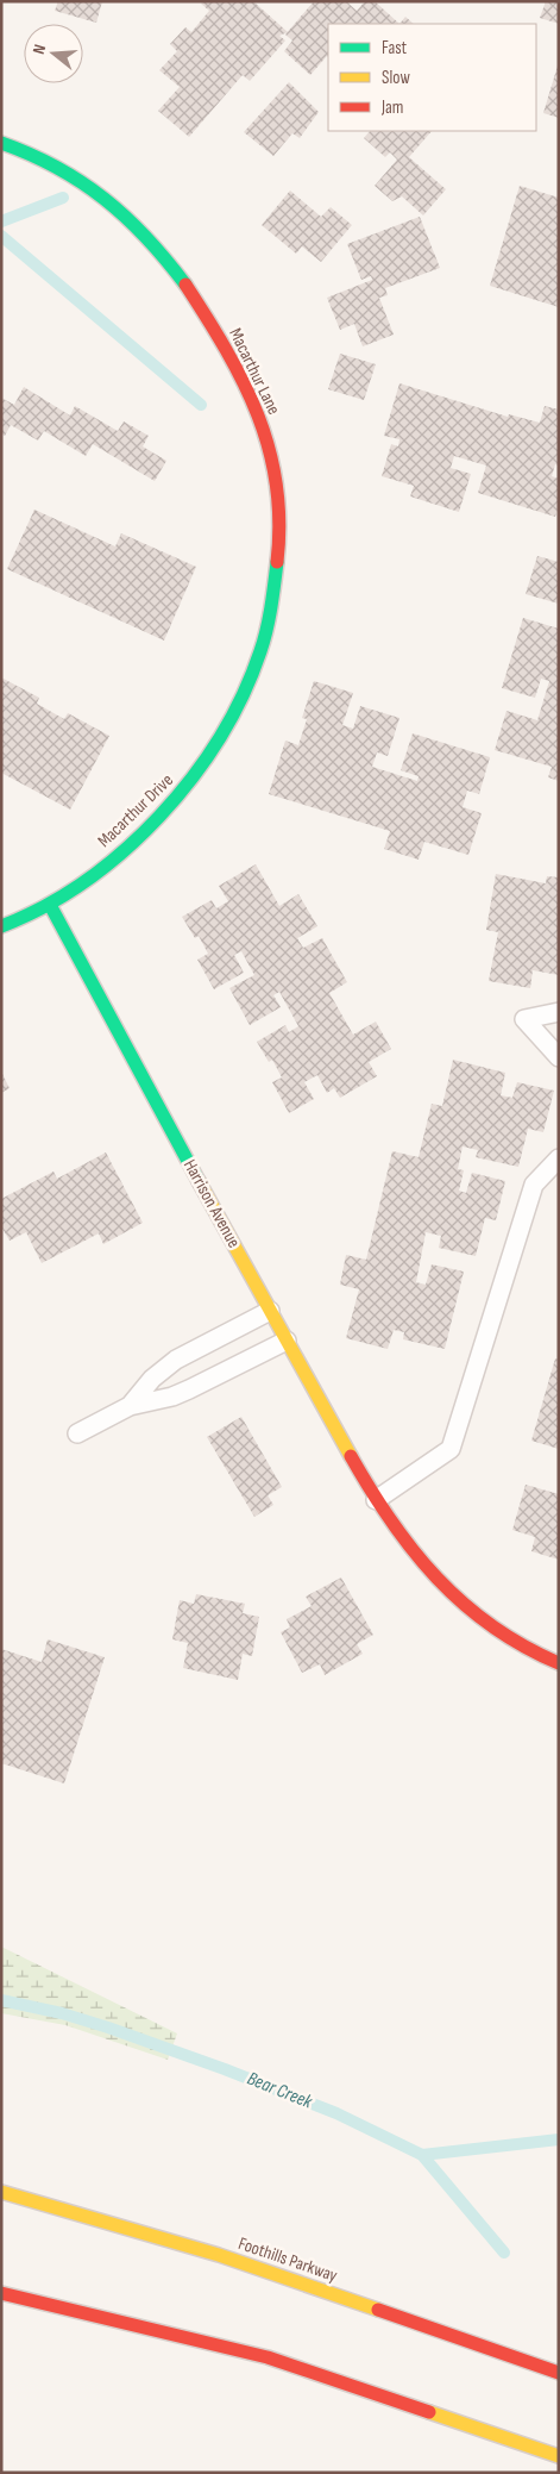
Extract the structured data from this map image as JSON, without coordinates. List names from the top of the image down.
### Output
{
  "streets": {
    "main road": [
      "Macarthur Lane",
      "Macarthur Drive",
      "Harrison Avenue",
      "Foothills Parkway"
    ]
  },
  "crossings": [
    ["Macarthur Lane", "Macarthur Drive"],
    ["Macarthur Drive", "Harrison Avenue"]
  ],
  "water": ["Bear Creek"],
  "legend": ["Fast", "Slow", "Jam"],
  "north": "left"
}
